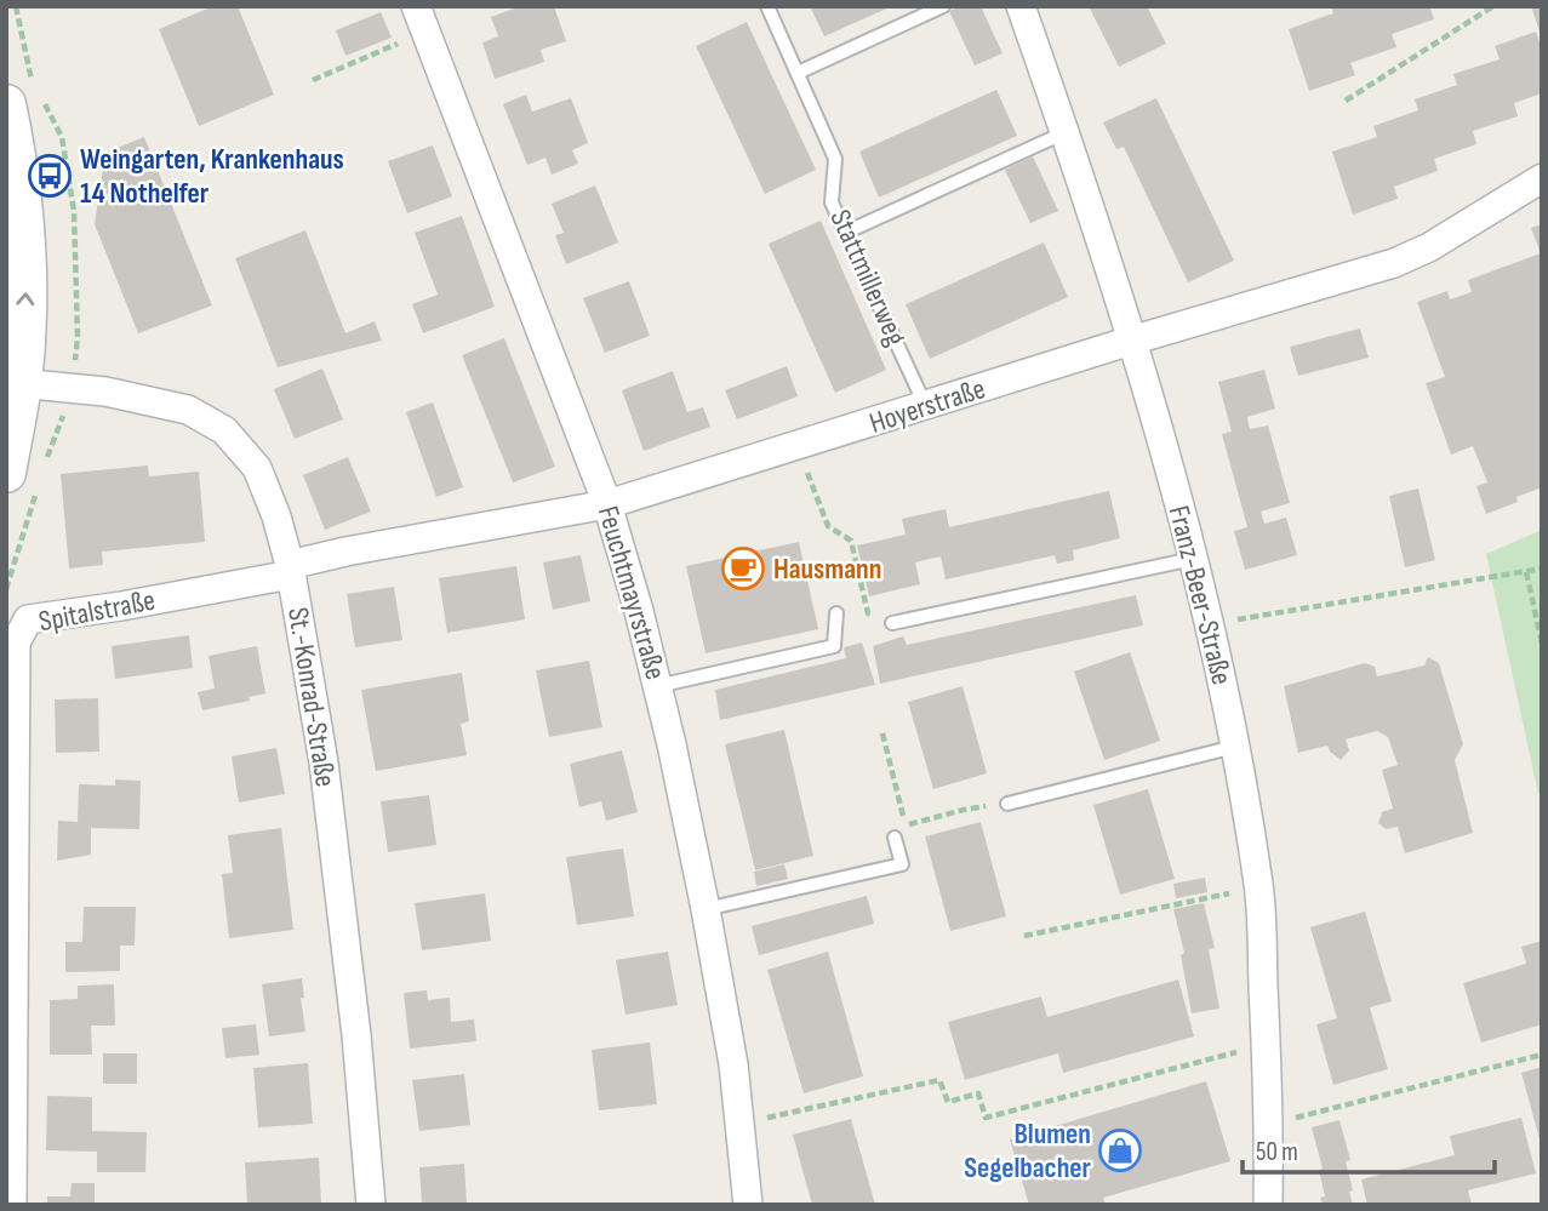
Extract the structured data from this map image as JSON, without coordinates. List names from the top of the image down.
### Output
{
  "streets": {
    "street": [
      "Hoyerstraße",
      "Feuchtmayrstraße",
      "Franz-Beer-Straße",
      "Spitalstraße",
      "St.-Konrad-Straße"
    ],
    "lane": ["Stattmillerweg"]
  },
  "crossings": [
    ["Stattmillerweg", "Hoyerstraße"],
    ["Hoyerstraße", "Feuchtmayrstraße"],
    ["Hoyerstraße", "Franz-Beer-Straße"],
    ["Hoyerstraße", "Spitalstraße"],
    ["Hoyerstraße", "St.-Konrad-Straße"],
    ["Spitalstraße", "St.-Konrad-Straße"]
  ],
  "places": {
    "bus stop": ["Weingarten, Krankenhaus 14 Nothelfer"],
    "cafe": ["Hausmann"],
    "shop": ["Blumen Segelbacher"]
  },
  "scale_bar": "50 m"
}
